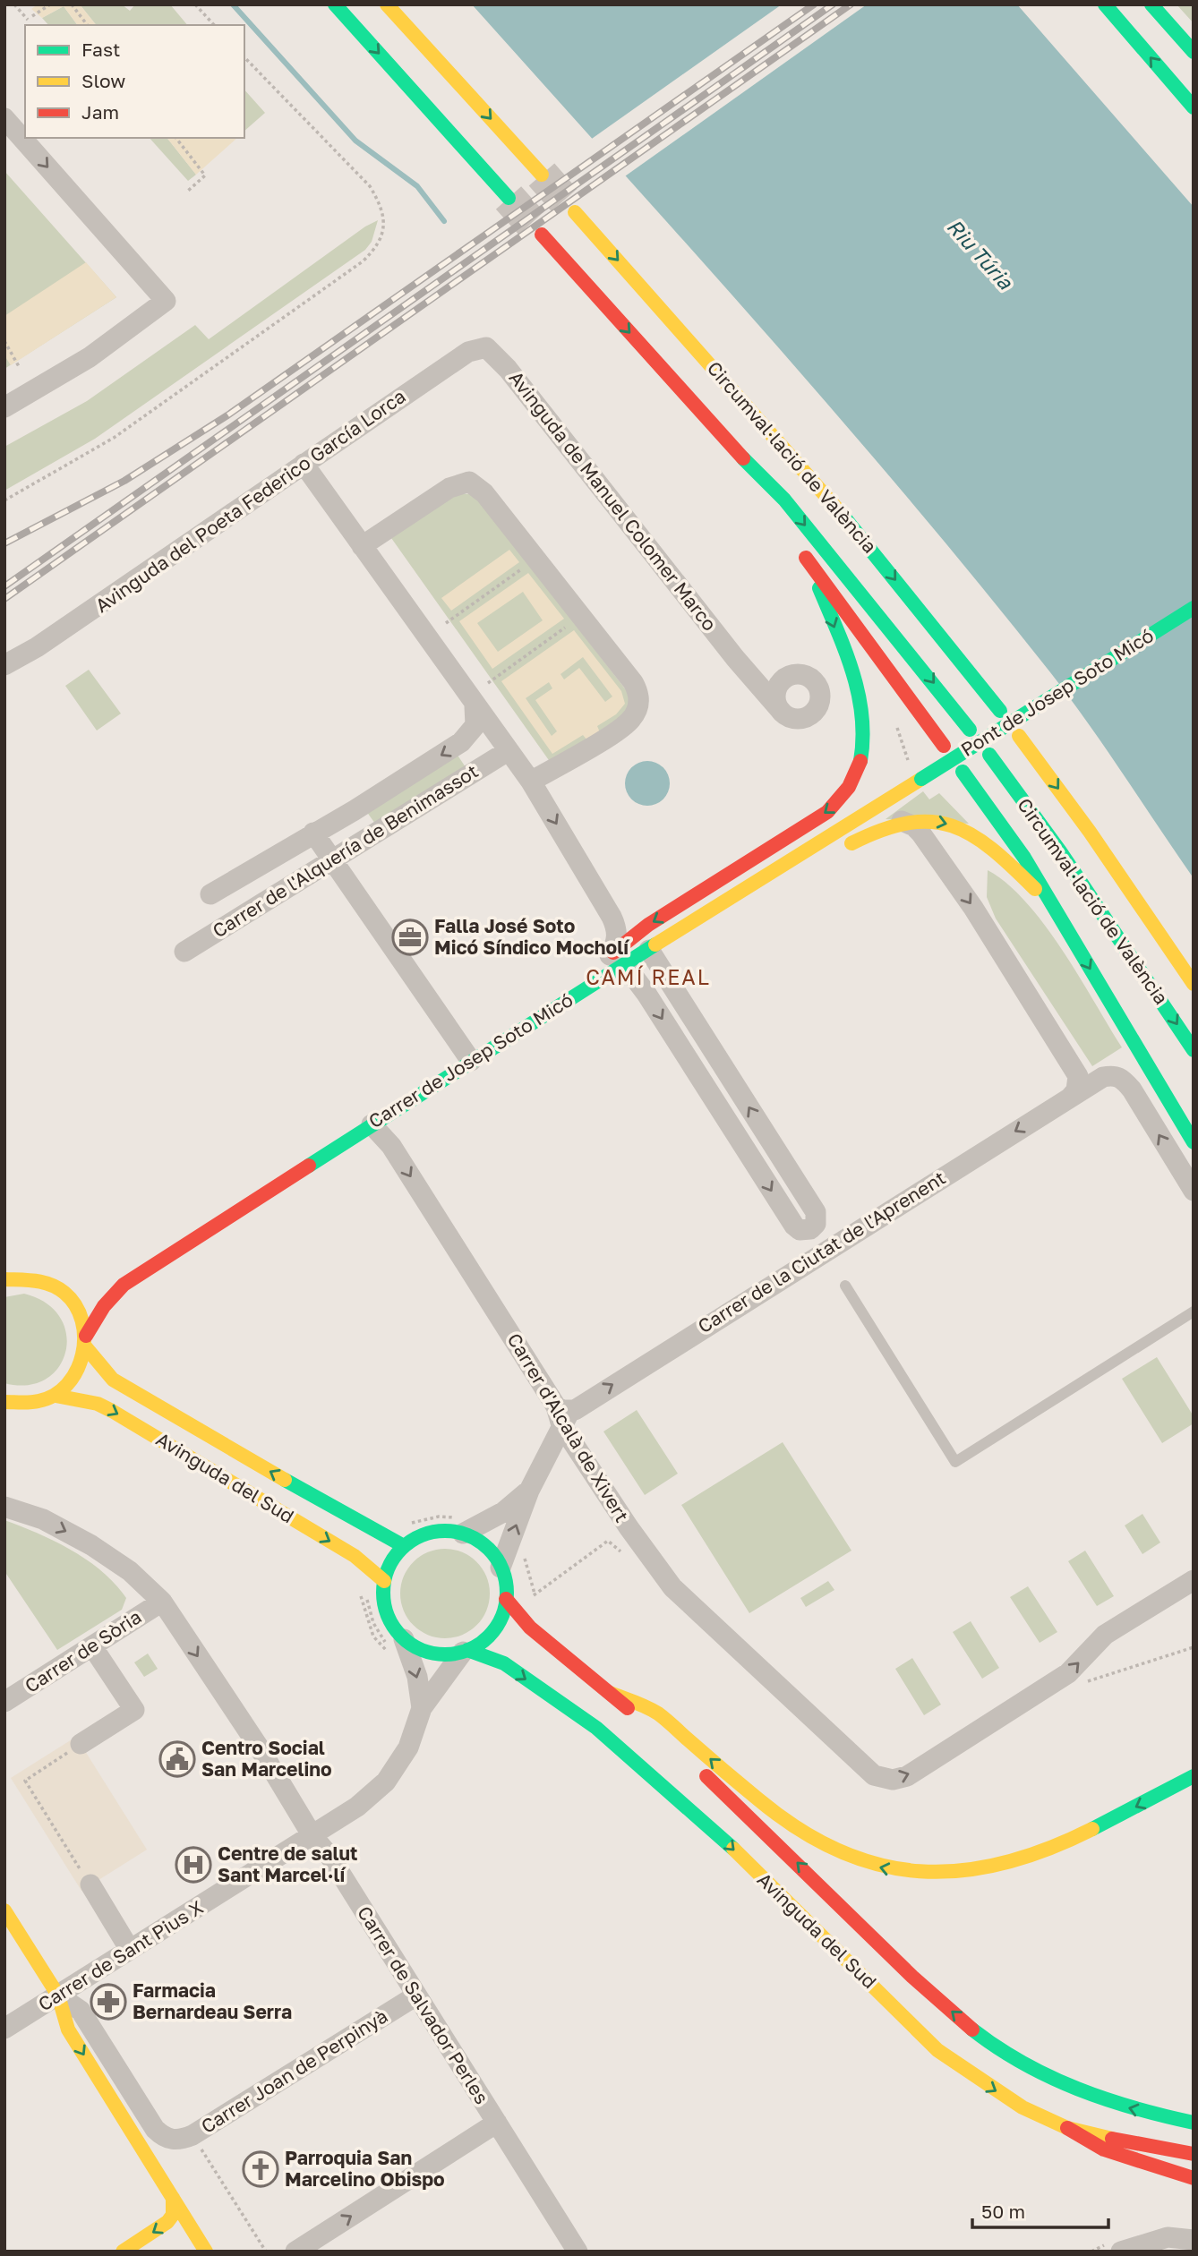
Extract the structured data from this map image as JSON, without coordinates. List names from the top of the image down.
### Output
{
  "streets": {
    "main road": [
      "Circumval·lació de València",
      "Pont de Josep Soto Micó",
      "Carrer de Josep Soto Micó",
      "Avinguda del Sud"
    ],
    "street": [
      "Avinguda del Poeta Federico García Lorca",
      "Avinguda de Manuel Colomer Marco",
      "Carrer de l'Alquería de Benimassot",
      "Carrer de la Ciutat de l'Aprenent",
      "Carrer d'Alcalà de Xivert",
      "Carrer de Sòria",
      "Carrer de Sant Pius X",
      "Carrer de Salvador Perles",
      "Carrer Joan de Perpinyà"
    ]
  },
  "crossings": [
    ["Avinguda del Poeta Federico García Lorca", "Avinguda de Manuel Colomer Marco"],
    ["Carrer de Josep Soto Micó", "Carrer d'Alcalà de Xivert"],
    ["Carrer de Josep Soto Micó", "Avinguda del Sud"],
    ["Carrer de la Ciutat de l'Aprenent", "Carrer d'Alcalà de Xivert"],
    ["Avinguda del Sud", "Carrer de Sant Pius X"],
    ["Carrer de Sòria", "Carrer de Salvador Perles"],
    ["Carrer de Sant Pius X", "Carrer de Salvador Perles"],
    ["Carrer de Sant Pius X", "Carrer Joan de Perpinyà"],
    ["Carrer de Salvador Perles", "Carrer Joan de Perpinyà"]
  ],
  "one_way": ["Carrer de Salvador Perles"],
  "districts": ["CAMÍ REAL"],
  "water": ["Riu Túria"],
  "places": {
    "office": ["Falla José Soto Micó Síndico Mocholí"],
    "public building": ["Centro Social San Marcelino"],
    "hospital": ["Centre de salut Sant Marcel·lí"],
    "pharmacy": ["Farmacia Bernardeau Serra"],
    "church": ["Parroquia San Marcelino Obispo"]
  },
  "legend": ["Fast", "Slow", "Jam"],
  "scale_bar": "50 m"
}
